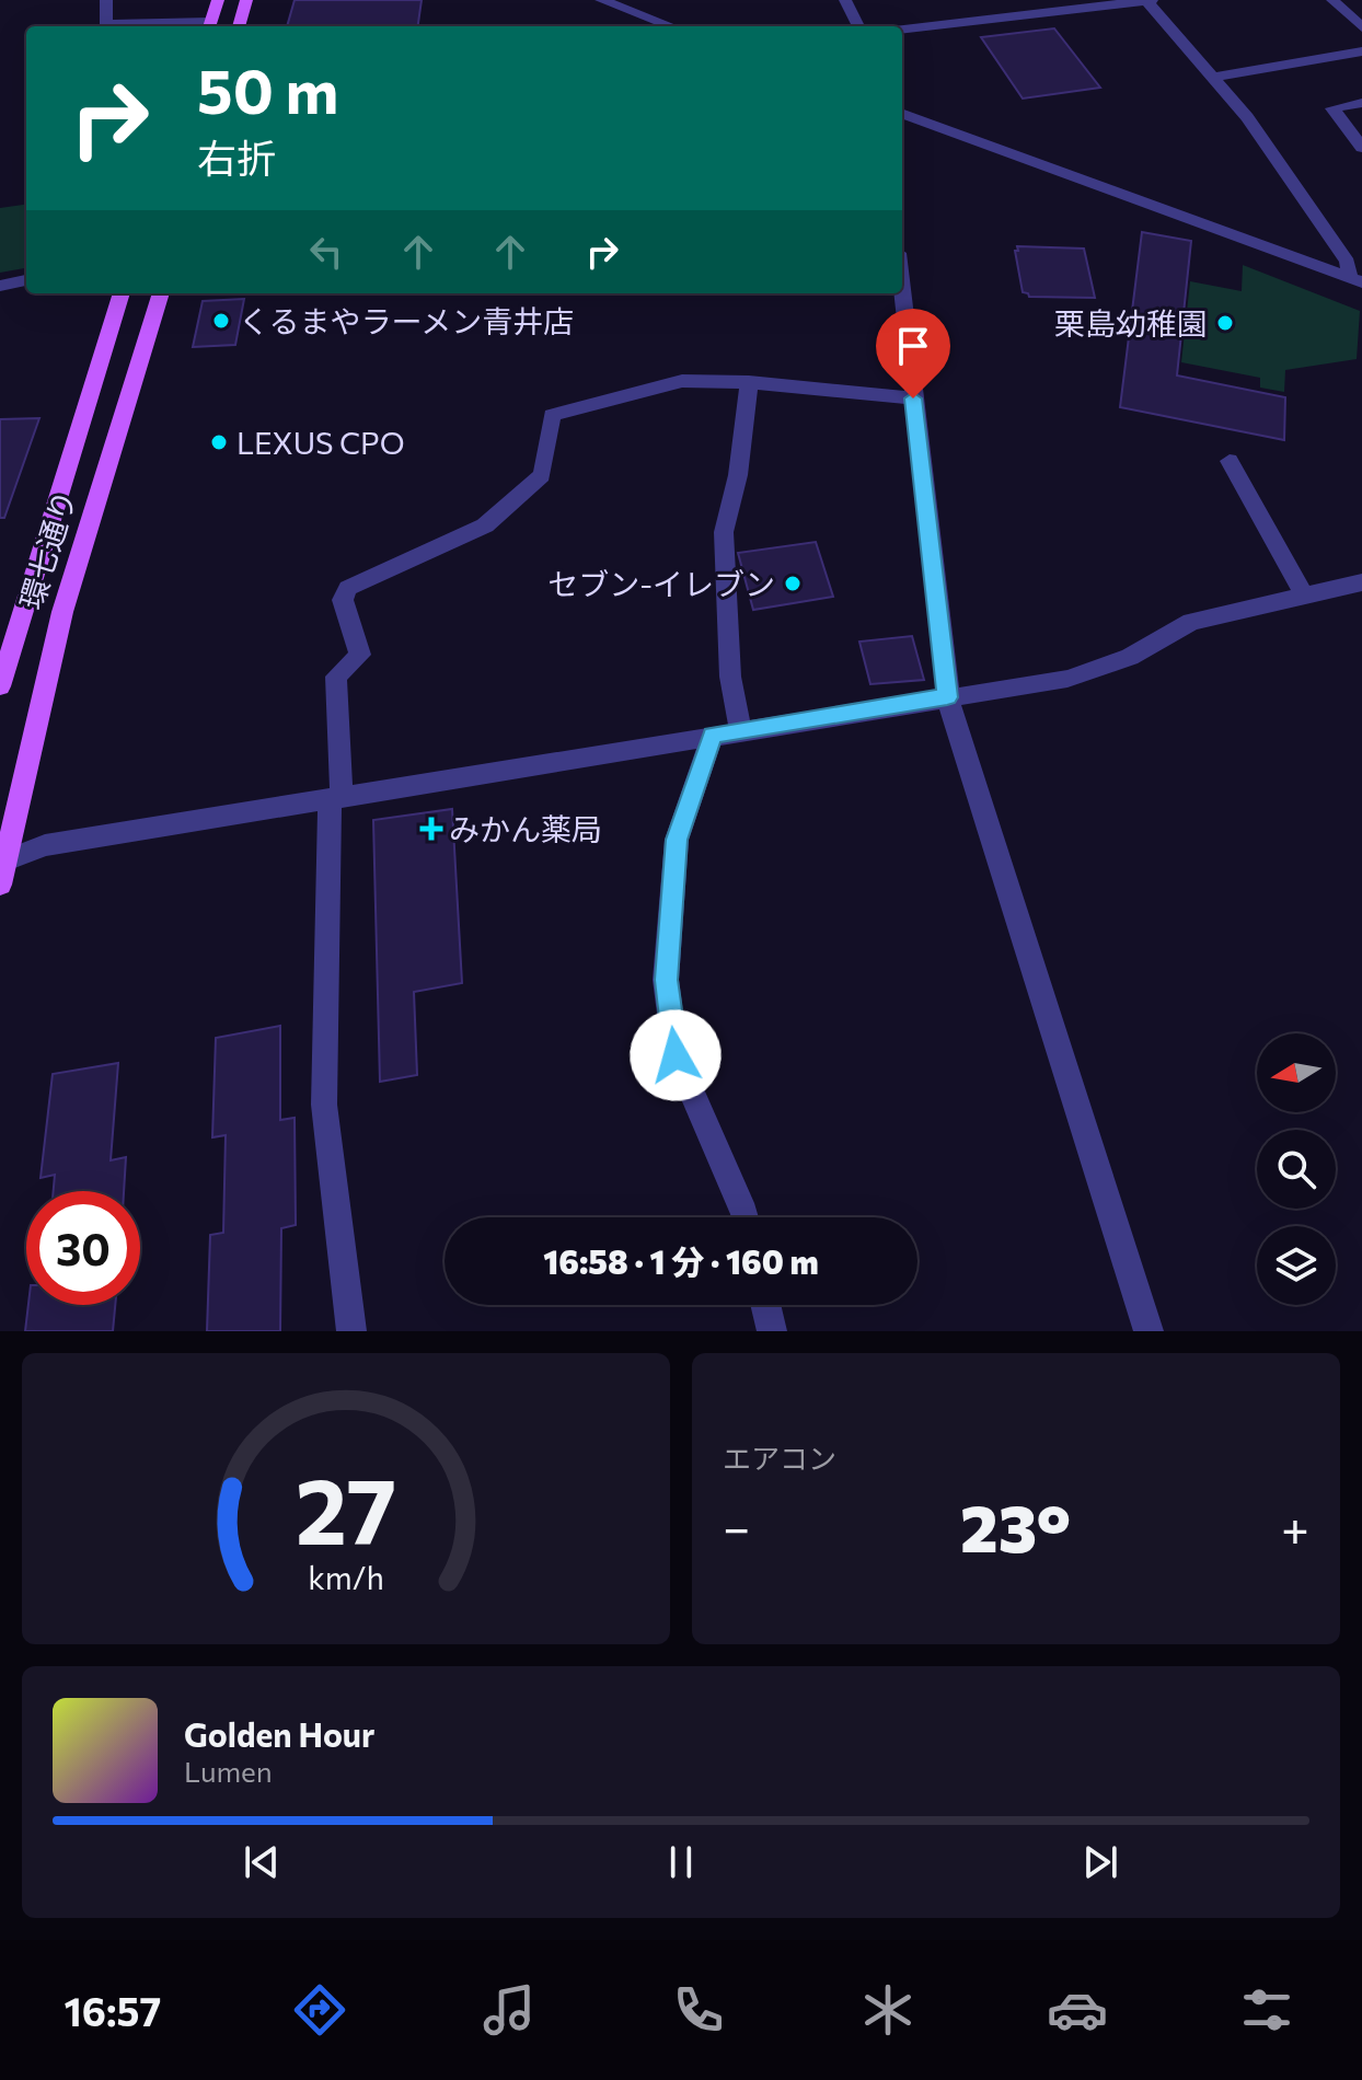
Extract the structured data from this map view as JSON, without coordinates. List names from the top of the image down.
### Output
{
  "streets": {
    "main road": ["環七通り"]
  },
  "places": {
    "other": [
      "くるまやラーメン青井店",
      "栗島幼稚園",
      "LEXUS CPO",
      "セブン-イレブン"
    ],
    "health": ["みかん薬局"]
  },
  "north": "left",
  "page": {
    "turn": ["50 m", "右折"],
    "limit": "30",
    "trip": "16:58 · 1 分 · 160 m",
    "tile": "エアコン",
    "heat": ["−", "23°", "+"],
    "song": ["Golden Hour", "Lumen"],
    "tabs": "16:57",
    "gauge": ["27", "km/h"]
  }
}
